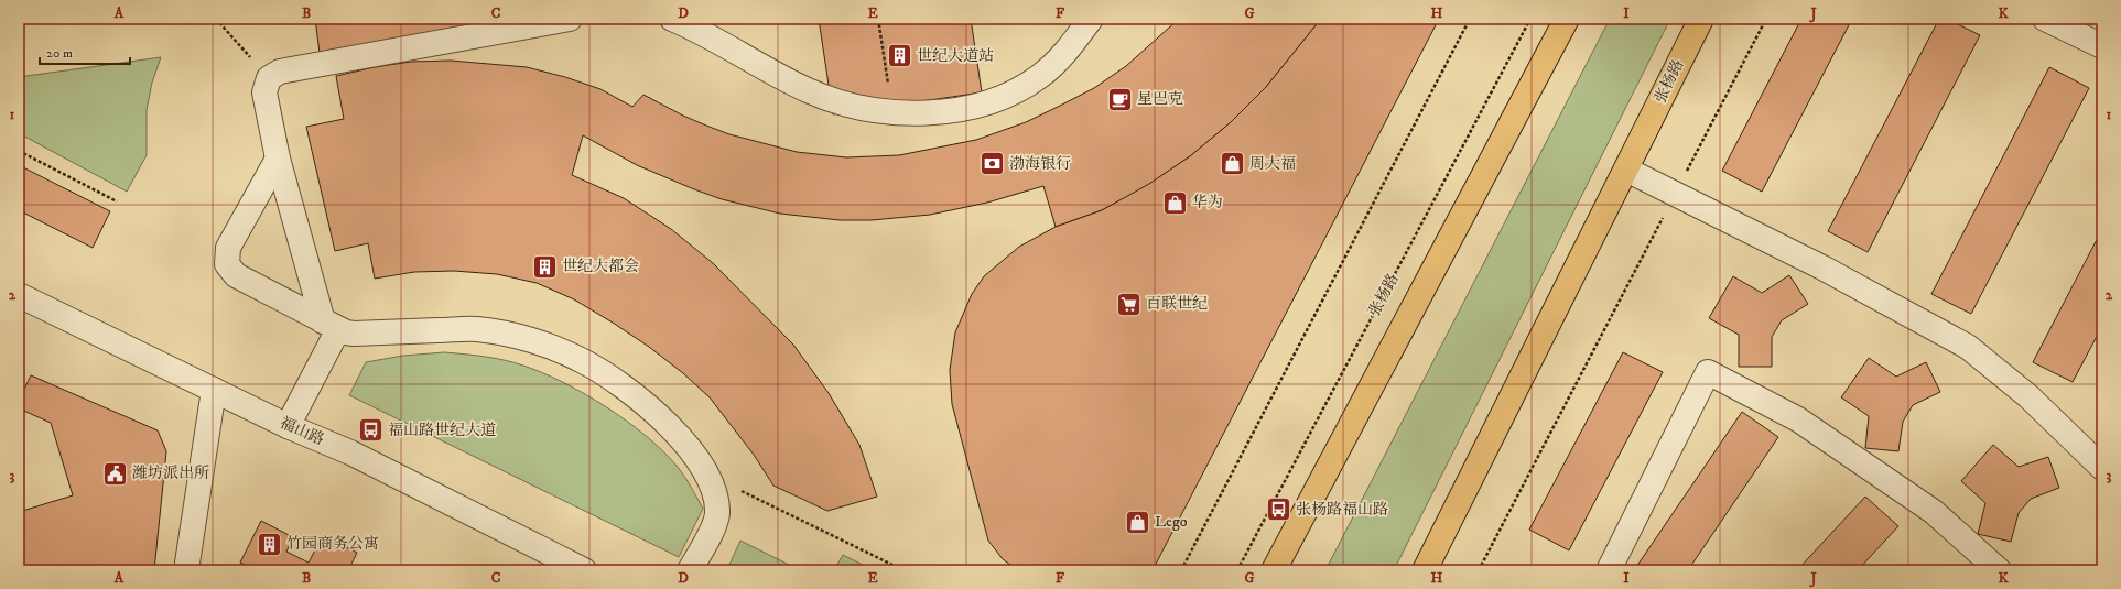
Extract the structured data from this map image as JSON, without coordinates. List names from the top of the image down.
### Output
{
  "streets": {
    "main road": ["张杨路"],
    "street": ["福山路"]
  },
  "places": {
    "building": ["世纪大道站", "世纪大都会", "竹园商务公寓"],
    "cafe": ["星巴克"],
    "bank": ["渤海银行"],
    "shop": ["周大福", "华为", "Lego"],
    "supermarket": ["百联世纪"],
    "bus stop": ["福山路世纪大道", "张杨路福山路"],
    "public building": ["潍坊派出所"]
  },
  "scale_bar": "20 m",
  "grid": {
    "columns": [
      "A",
      "B",
      "C",
      "D",
      "E",
      "F",
      "G",
      "H",
      "I",
      "J",
      "K"
    ],
    "rows": ["1", "2", "3"]
  }
}
